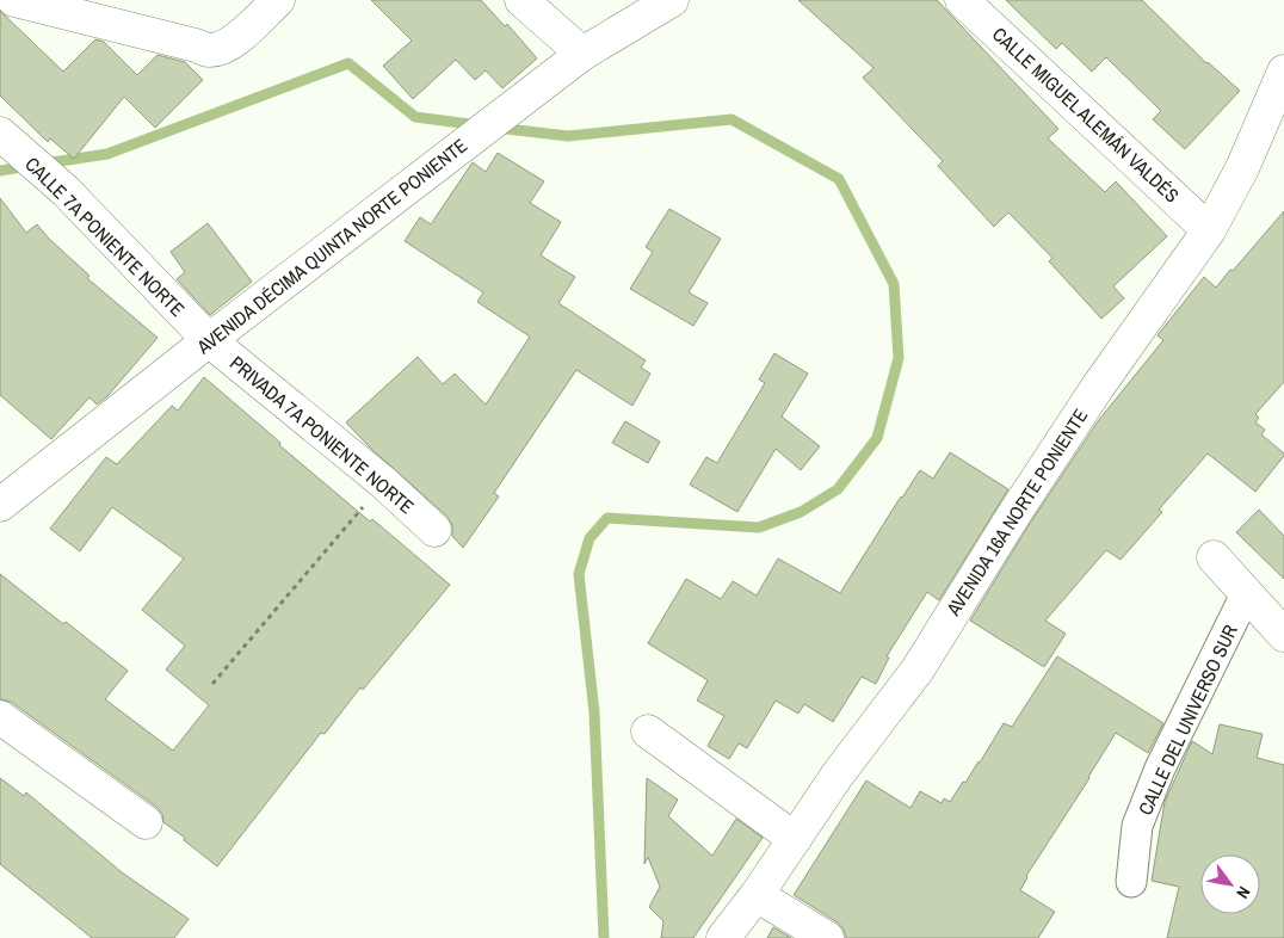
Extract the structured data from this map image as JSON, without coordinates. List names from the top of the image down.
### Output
{
  "streets": {
    "street": [
      "CALLE MIGUEL ALEMÁN VALDÉS",
      "CALLE 7A PONIENTE NORTE",
      "AVENIDA DÉCIMA QUINTA NORTE PONIENTE",
      "PRIVADA 7A PONIENTE NORTE",
      "AVENIDA 16A NORTE PONIENTE",
      "CALLE DEL UNIVERSO SUR"
    ]
  },
  "crossings": [
    ["CALLE MIGUEL ALEMÁN VALDÉS", "AVENIDA 16A NORTE PONIENTE"],
    ["CALLE 7A PONIENTE NORTE", "AVENIDA DÉCIMA QUINTA NORTE PONIENTE"],
    ["CALLE 7A PONIENTE NORTE", "PRIVADA 7A PONIENTE NORTE"],
    ["AVENIDA DÉCIMA QUINTA NORTE PONIENTE", "PRIVADA 7A PONIENTE NORTE"]
  ],
  "north": "bottom right"
}
